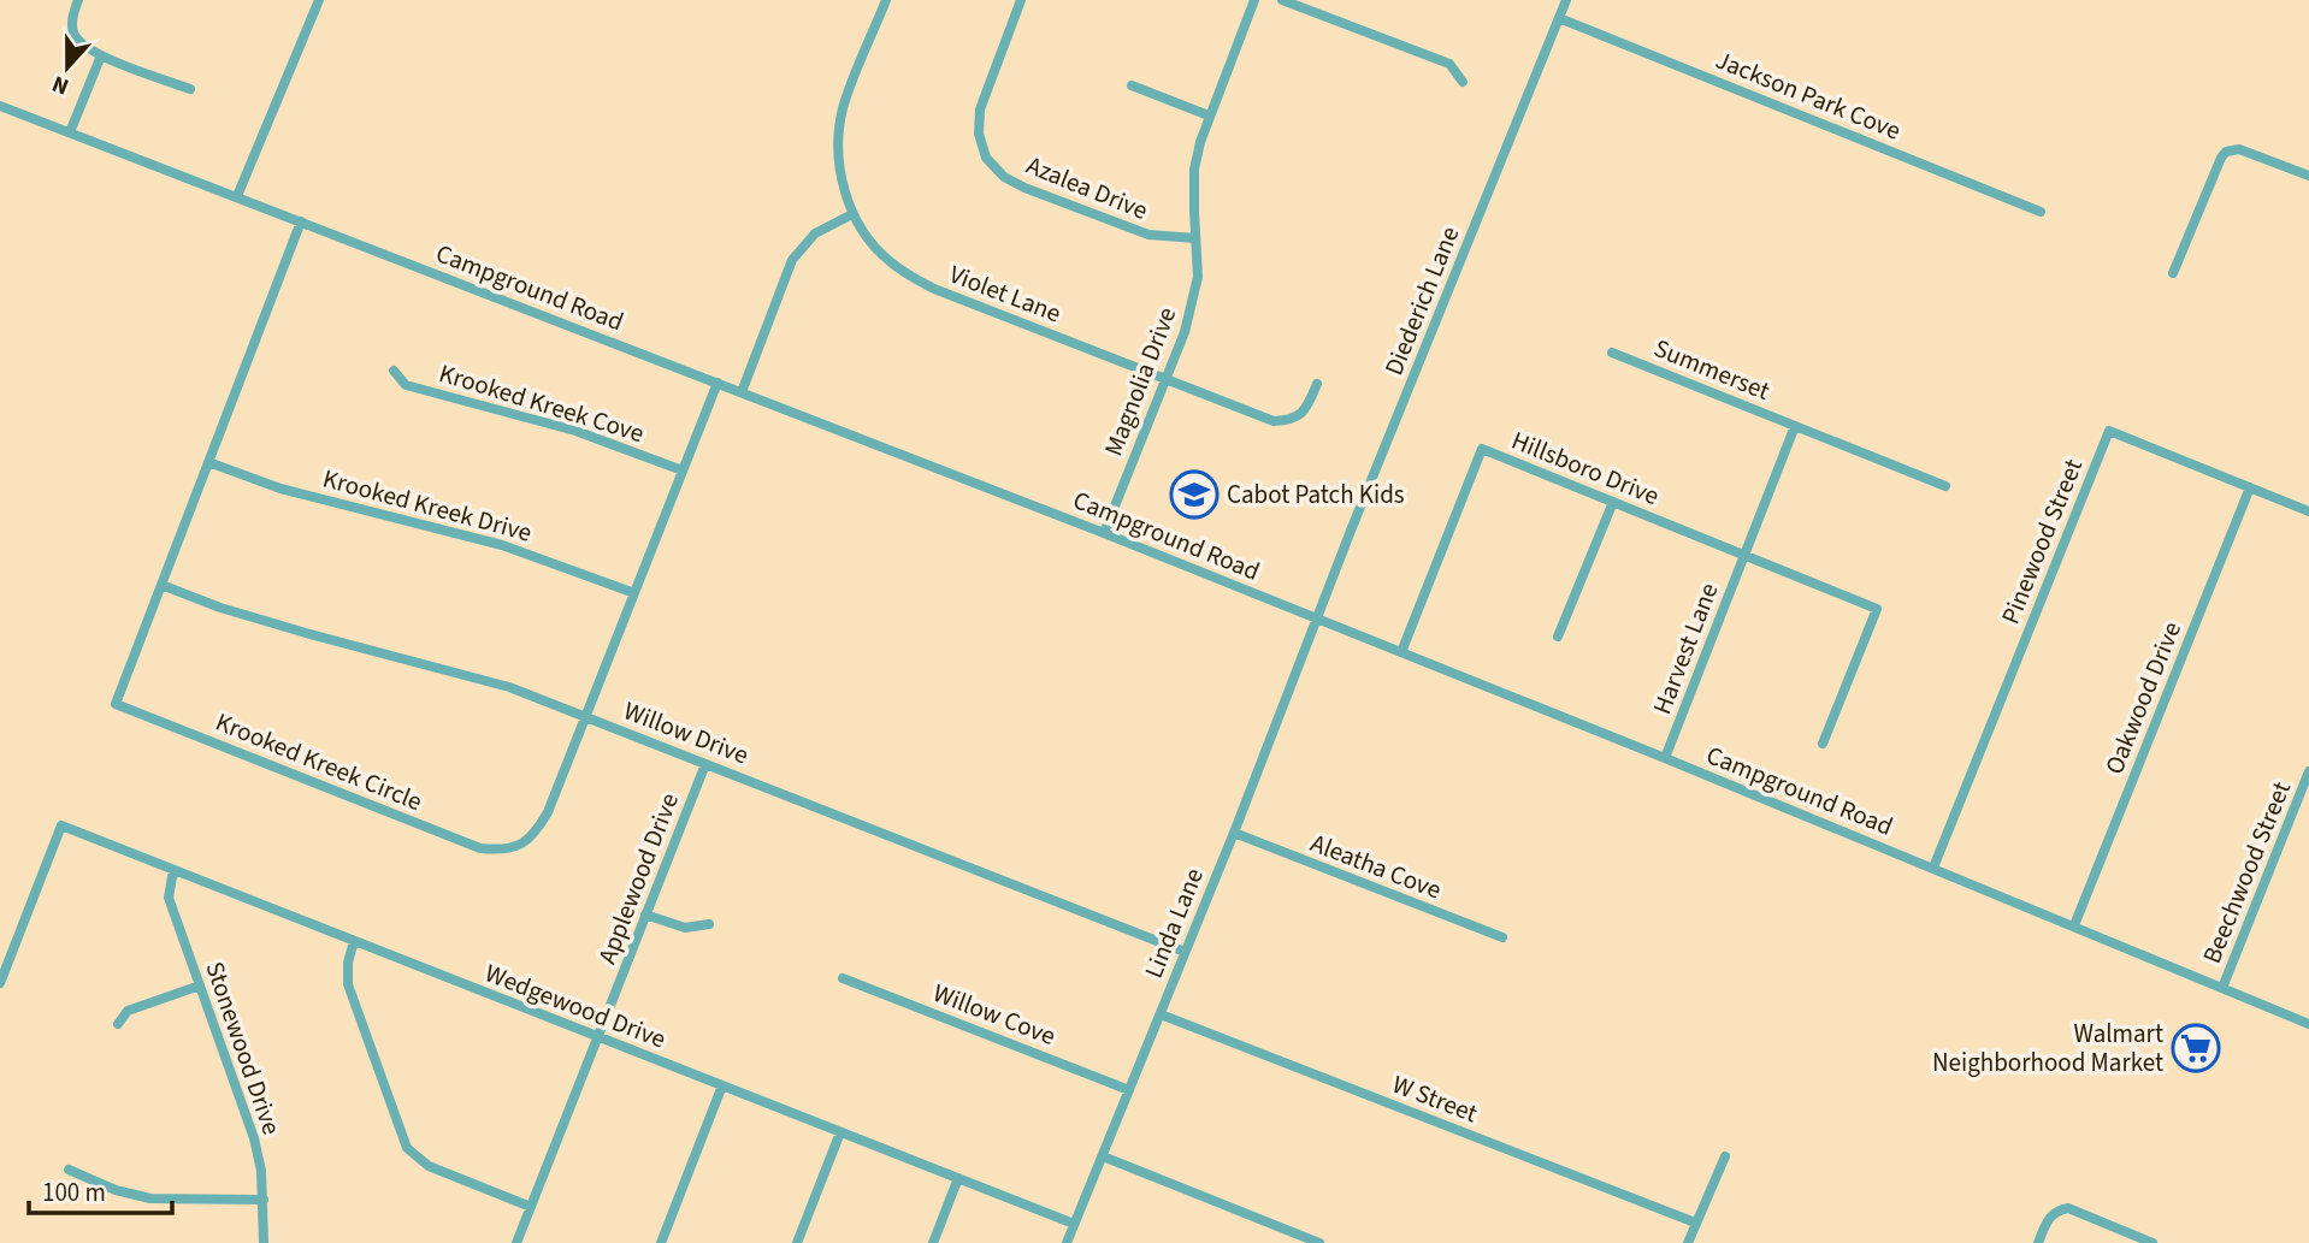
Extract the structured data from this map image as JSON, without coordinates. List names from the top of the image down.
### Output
{
  "streets": {
    "street": [
      "Jackson Park Cove",
      "Azalea Drive",
      "Campground Road",
      "Violet Lane",
      "Diederich Lane",
      "Summerset",
      "Magnolia Drive",
      "Krooked Kreek Cove",
      "Hillsboro Drive",
      "Krooked Kreek Drive",
      "Pinewood Street",
      "Harvest Lane",
      "Oakwood Drive",
      "Willow Drive",
      "Krooked Kreek Circle",
      "Aleatha Cove",
      "Beechwood Street",
      "Applewood Drive",
      "Linda Lane",
      "Wedgewood Drive",
      "Willow Cove",
      "Stonewood Drive",
      "W Street"
    ]
  },
  "crossings": [
    ["Jackson Park Cove", "Diederich Lane"],
    ["Azalea Drive", "Magnolia Drive"],
    ["Campground Road", "Diederich Lane"],
    ["Campground Road", "Magnolia Drive"],
    ["Campground Road", "Hillsboro Drive"],
    ["Campground Road", "Pinewood Street"],
    ["Campground Road", "Harvest Lane"],
    ["Campground Road", "Oakwood Drive"],
    ["Campground Road", "Krooked Kreek Circle"],
    ["Campground Road", "Beechwood Street"],
    ["Campground Road", "Linda Lane"],
    ["Violet Lane", "Magnolia Drive"],
    ["Diederich Lane", "Linda Lane"],
    ["Krooked Kreek Cove", "Krooked Kreek Circle"],
    ["Hillsboro Drive", "Harvest Lane"],
    ["Krooked Kreek Drive", "Krooked Kreek Circle"],
    ["Pinewood Street", "Oakwood Drive"],
    ["Willow Drive", "Krooked Kreek Circle"],
    ["Willow Drive", "Applewood Drive"],
    ["Willow Drive", "Linda Lane"],
    ["Aleatha Cove", "Linda Lane"],
    ["Applewood Drive", "Wedgewood Drive"],
    ["Linda Lane", "Wedgewood Drive"],
    ["Linda Lane", "Willow Cove"],
    ["Linda Lane", "W Street"],
    ["Wedgewood Drive", "Stonewood Drive"]
  ],
  "places": {
    "school or university": ["Cabot Patch Kids"],
    "supermarket": ["Walmart Neighborhood Market"]
  },
  "scale_bar": "100 m",
  "north": "bottom"
}
